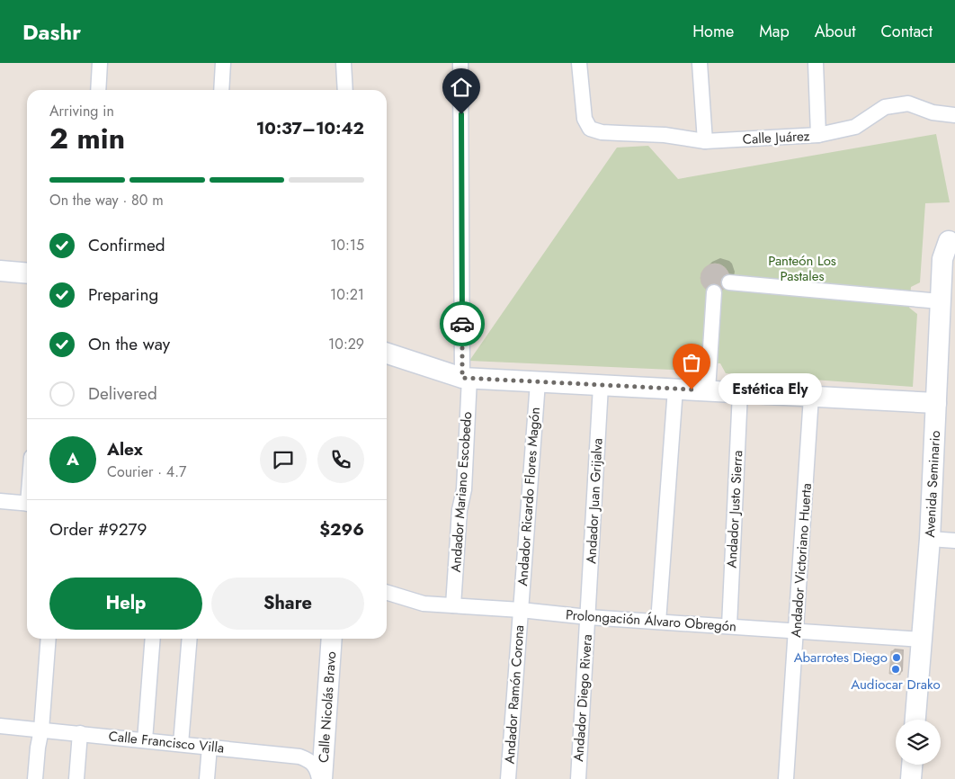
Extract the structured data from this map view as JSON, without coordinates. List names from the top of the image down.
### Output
{
  "streets": {
    "street": [
      "Calle Juárez",
      "Avenida Seminario",
      "Andador Mariano Escobedo",
      "Andador Ricardo Flores Magón",
      "Andador Juan Grijalva",
      "Andador Justo Sierra",
      "Andador Victoriano Huerta",
      "Prolongación Álvaro Obregón",
      "Andador Ramón Corona",
      "Andador Diego Rivera",
      "Calle Nicolás Bravo",
      "Calle Francisco Villa"
    ]
  },
  "crossings": [
    ["Avenida Seminario", "Prolongación Álvaro Obregón"],
    ["Andador Mariano Escobedo", "Prolongación Álvaro Obregón"],
    ["Andador Ricardo Flores Magón", "Prolongación Álvaro Obregón"],
    ["Andador Ricardo Flores Magón", "Andador Ramón Corona"],
    ["Andador Juan Grijalva", "Prolongación Álvaro Obregón"],
    ["Andador Juan Grijalva", "Andador Diego Rivera"],
    ["Andador Justo Sierra", "Prolongación Álvaro Obregón"],
    ["Andador Victoriano Huerta", "Prolongación Álvaro Obregón"],
    ["Prolongación Álvaro Obregón", "Andador Ramón Corona"],
    ["Prolongación Álvaro Obregón", "Andador Diego Rivera"],
    ["Calle Nicolás Bravo", "Calle Francisco Villa"]
  ],
  "parks": ["Panteón Los Pastales"],
  "places": ["Estética Ely", "Abarrotes Diego", "Audiocar Drako"],
  "page": {
    "header": "Dashr",
    "nav": [
      "Home",
      "Map",
      "About",
      "Contact"
    ],
    "heading": ["2 min", "Arriving in", "10:37–10:42"],
    "panel": [
      "Alex",
      "Courier · 4.7",
      "Order #9279",
      "$296"
    ],
    "bar": "On the way · 80 m",
    "list": [
      ["Confirmed", "10:15"],
      ["Preparing", "10:21"],
      ["On the way", "10:29"],
      "Delivered"
    ],
    "bubble": "Estética Ely",
    "round": "A",
    "buttons": ["Help", "Share"]
  }
}
